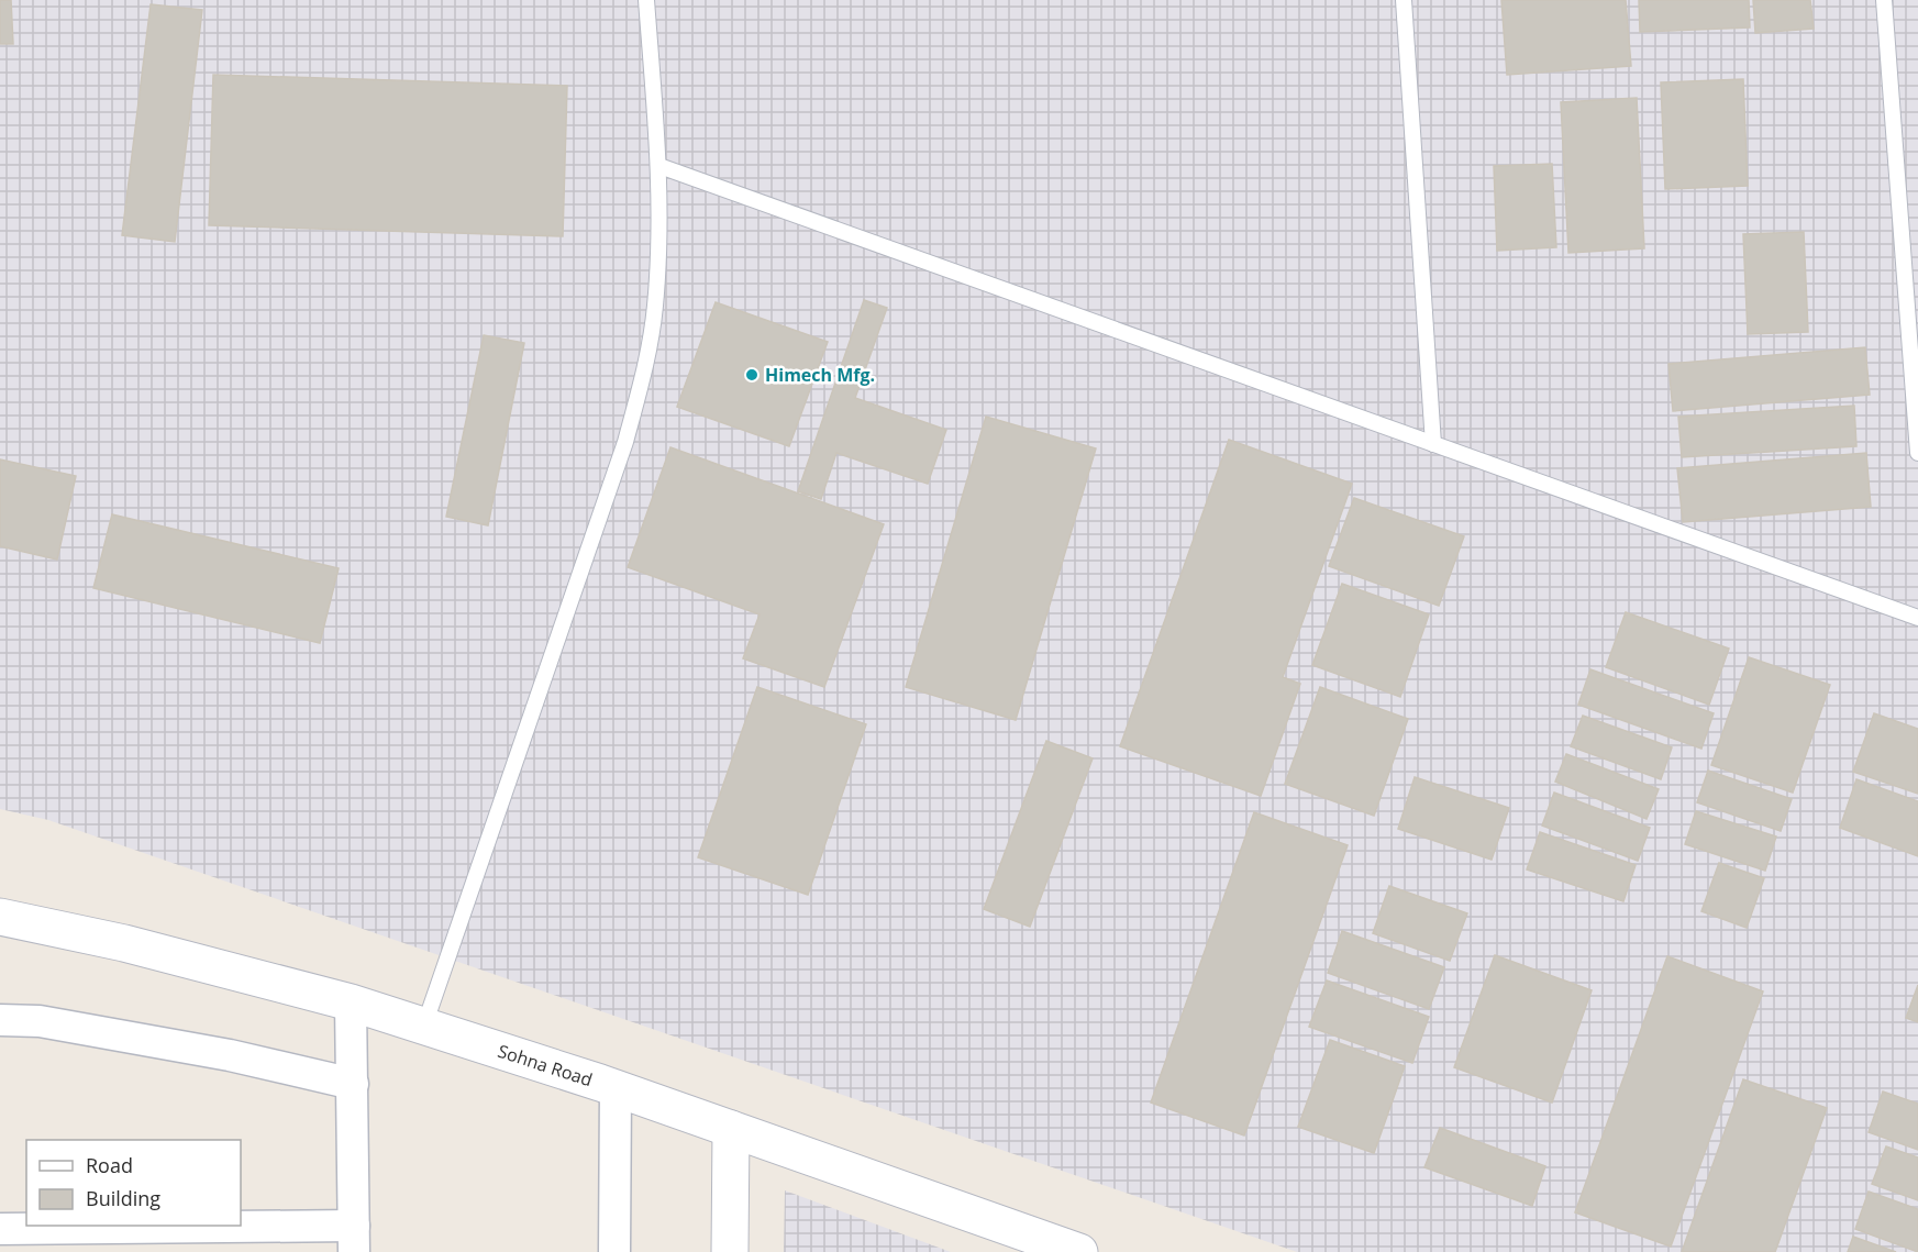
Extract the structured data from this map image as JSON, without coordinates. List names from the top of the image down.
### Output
{
  "streets": {
    "main road": ["Sohna Road"]
  },
  "places": ["Himech Mfg."],
  "legend": ["Road", "Building"]
}
